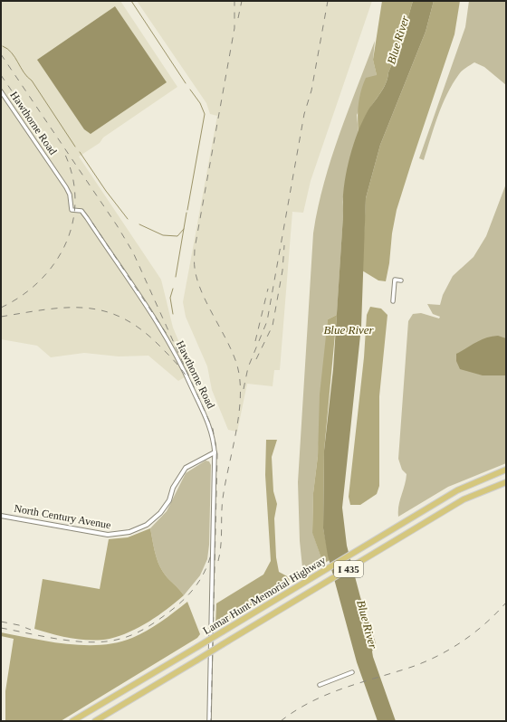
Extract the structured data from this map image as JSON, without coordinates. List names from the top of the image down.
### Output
{
  "streets": {
    "highway": ["I 435", "Lamar Hunt Memorial Highway"],
    "street": ["Hawthorne Road", "North Century Avenue"]
  },
  "crossings": [
    ["Hawthorne Road", "North Century Avenue"]
  ],
  "water": ["Blue River"]
}
